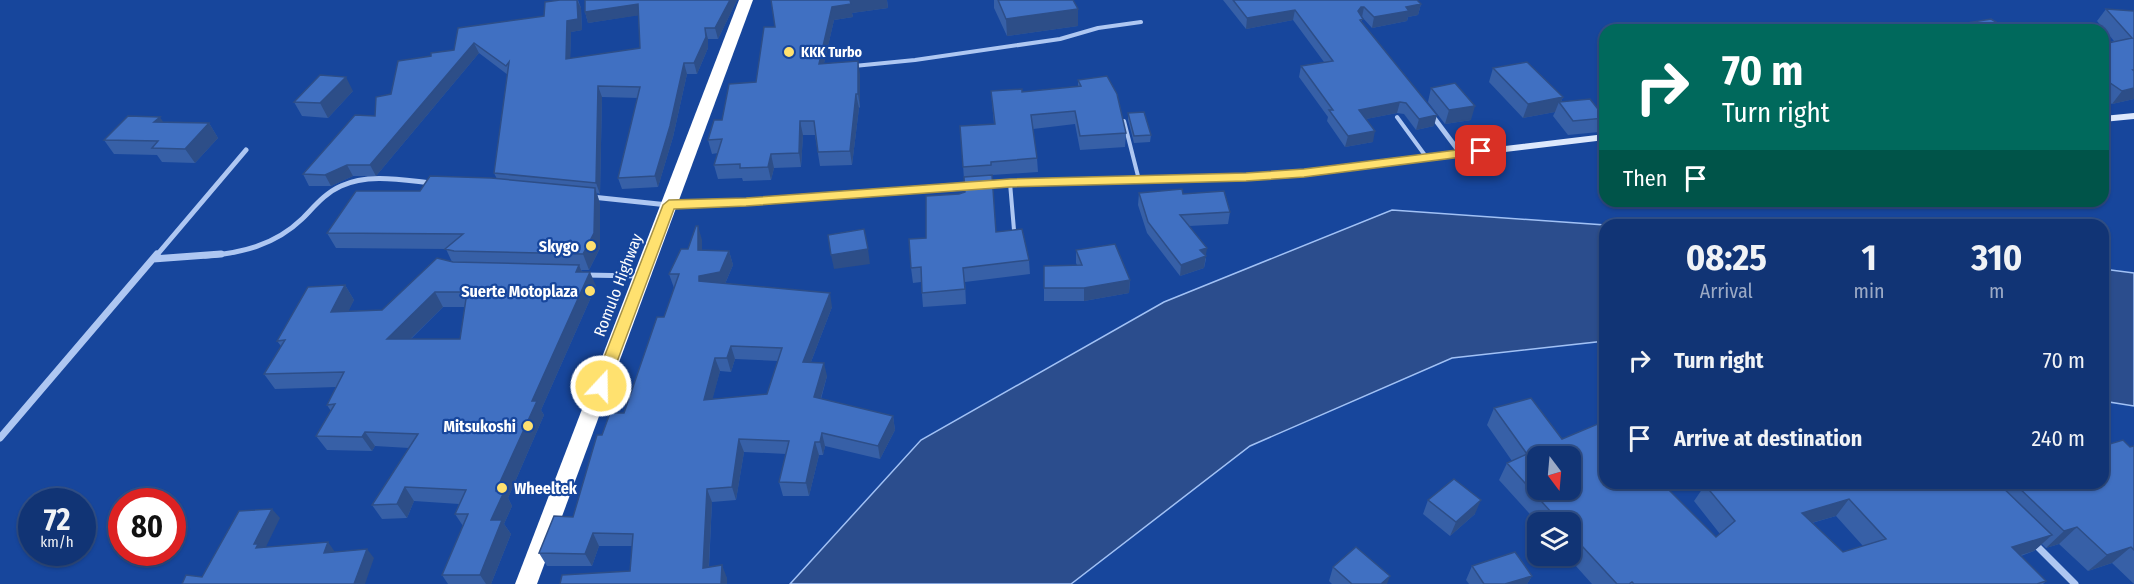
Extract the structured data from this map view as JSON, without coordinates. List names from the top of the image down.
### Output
{
  "streets": {
    "highway": ["Romulo Highway"]
  },
  "places": [
    "KKK Turbo",
    "Skygo",
    "Suerte Motoplaza",
    "Mitsukoshi",
    "Wheeltek"
  ],
  "north": "bottom",
  "page": {
    "turn": ["70 m", "Turn right"],
    "then": "Then",
    "eta": [
      "08:25",
      "Arrival",
      "1",
      "min",
      "310",
      "m"
    ],
    "list": [
      {
        "name": "Turn right",
        "value": "70 m"
      },
      {
        "name": "Arrive at destination",
        "value": "240 m"
      }
    ],
    "speed": "72 km/h",
    "limit": "80"
  }
}
